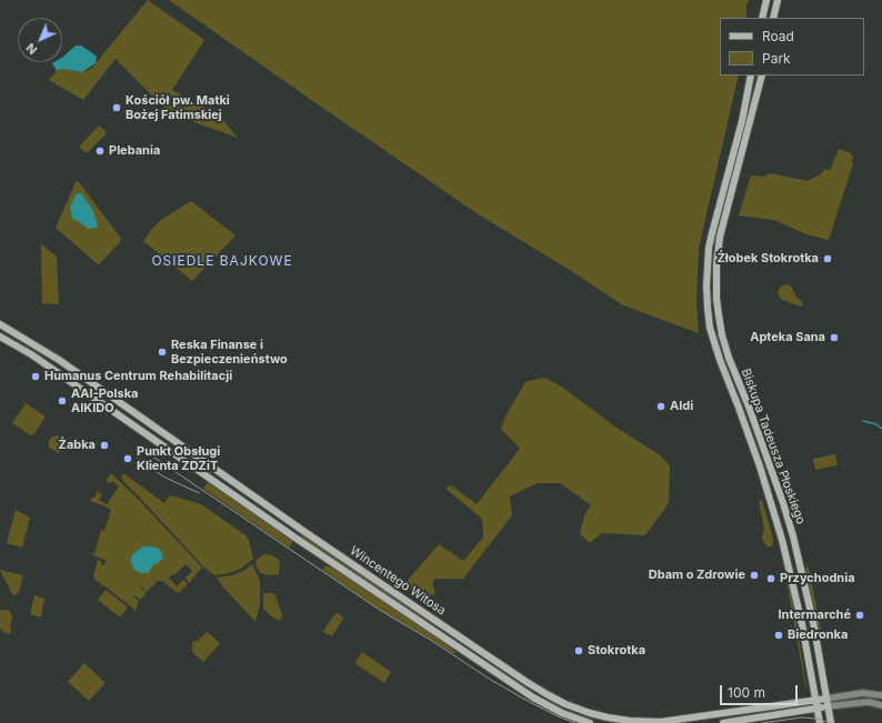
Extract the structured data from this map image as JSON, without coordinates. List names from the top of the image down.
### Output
{
  "streets": {
    "main road": ["Biskupa Tadeusza Płoskiego", "Wincentego Witosa"]
  },
  "crossings": [
    ["Biskupa Tadeusza Płoskiego", "Wincentego Witosa"]
  ],
  "districts": ["OSIEDLE BAJKOWE"],
  "places": [
    "Kościół pw. Matki Bożej Fatimskiej",
    "Plebania",
    "Żłobek Stokrotka",
    "Apteka Sana",
    "Reska Finanse i Bezpieczenieństwo",
    "Humanus Centrum Rehabilitacji",
    "AAI-Polska AIKIDO",
    "Aldi",
    "Żabka",
    "Punkt Obsługi Klienta ZDZiT",
    "Dbam o Zdrowie",
    "Przychodnia",
    "Intermarché",
    "Biedronka",
    "Stokrotka"
  ],
  "legend": ["Road", "Park"],
  "scale_bar": "100 m",
  "north": "bottom left"
}
